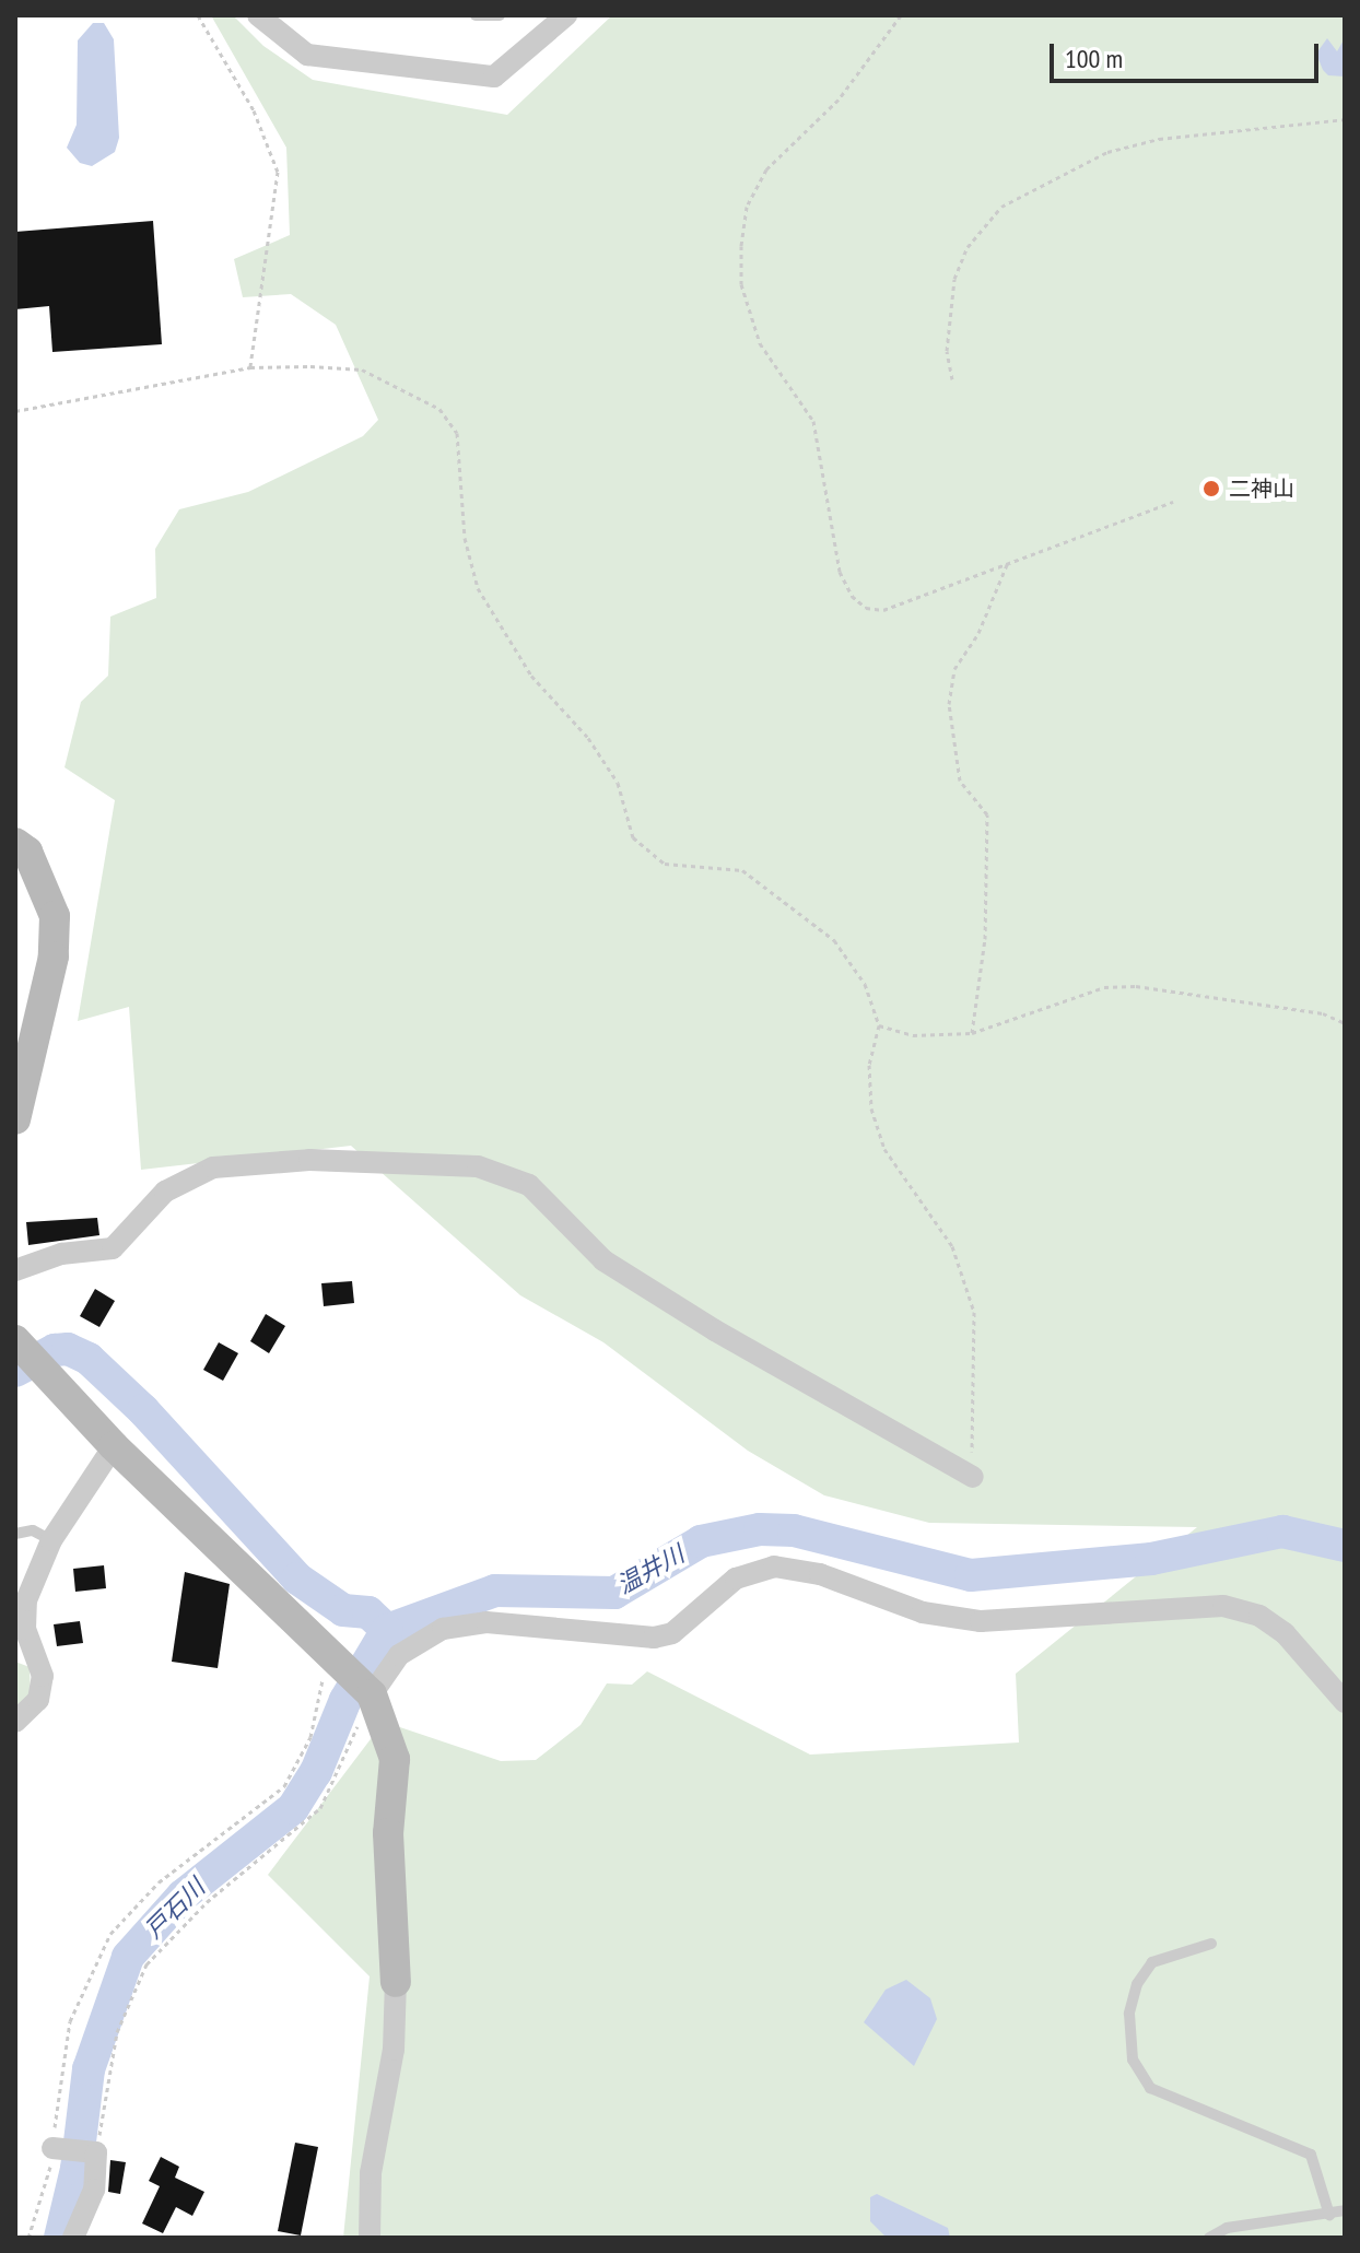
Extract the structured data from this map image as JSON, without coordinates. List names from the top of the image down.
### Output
{
  "water": ["温井川", "戸石川"],
  "places": ["二神山"],
  "scale_bar": "100 m"
}
